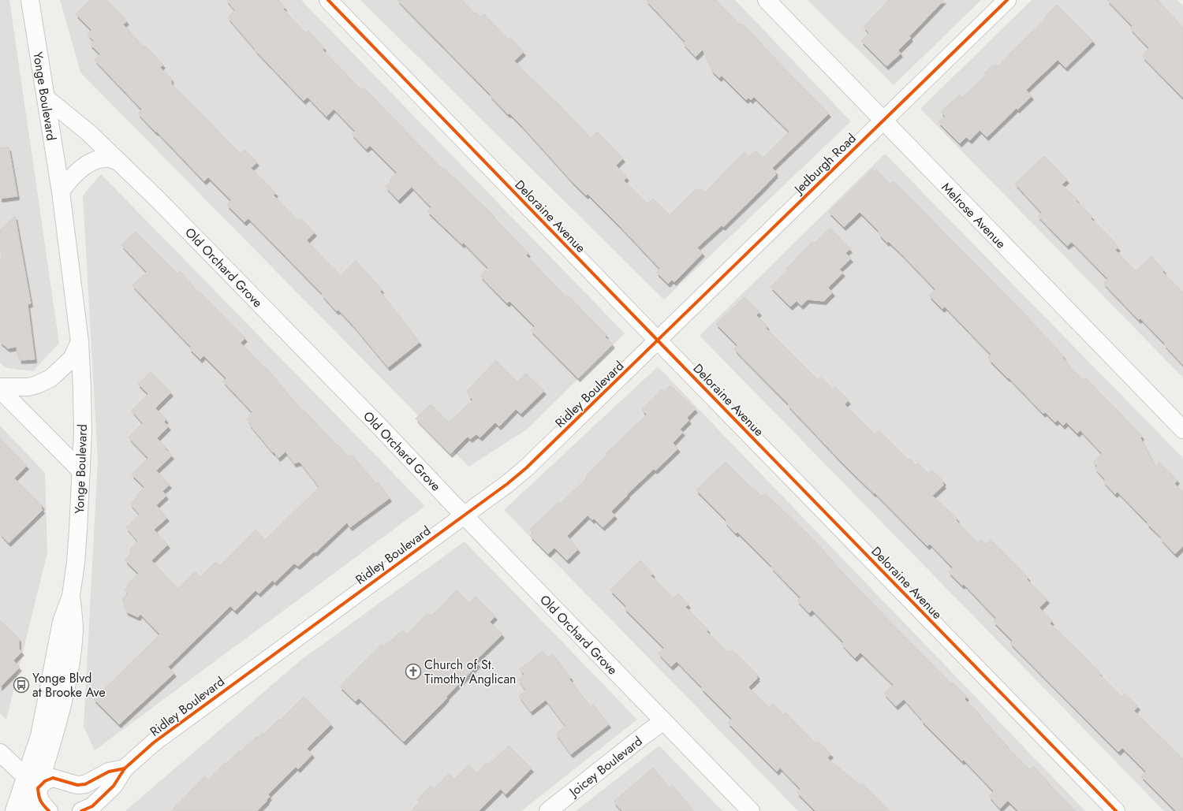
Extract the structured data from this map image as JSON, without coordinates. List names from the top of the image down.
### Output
{
  "streets": {
    "street": [
      "Yonge Boulevard",
      "Jedburgh Road",
      "Melrose Avenue",
      "Deloraine Avenue",
      "Old Orchard Grove",
      "Ridley Boulevard",
      "Joicey Boulevard"
    ]
  },
  "crossings": [
    ["Yonge Boulevard", "Old Orchard Grove"],
    ["Jedburgh Road", "Melrose Avenue"],
    ["Jedburgh Road", "Deloraine Avenue"],
    ["Jedburgh Road", "Ridley Boulevard"],
    ["Deloraine Avenue", "Ridley Boulevard"],
    ["Old Orchard Grove", "Ridley Boulevard"],
    ["Old Orchard Grove", "Joicey Boulevard"]
  ],
  "places": {
    "church": ["Church of St. Timothy Anglican"],
    "bus stop": ["Yonge Blvd at Brooke Ave"]
  }
}
